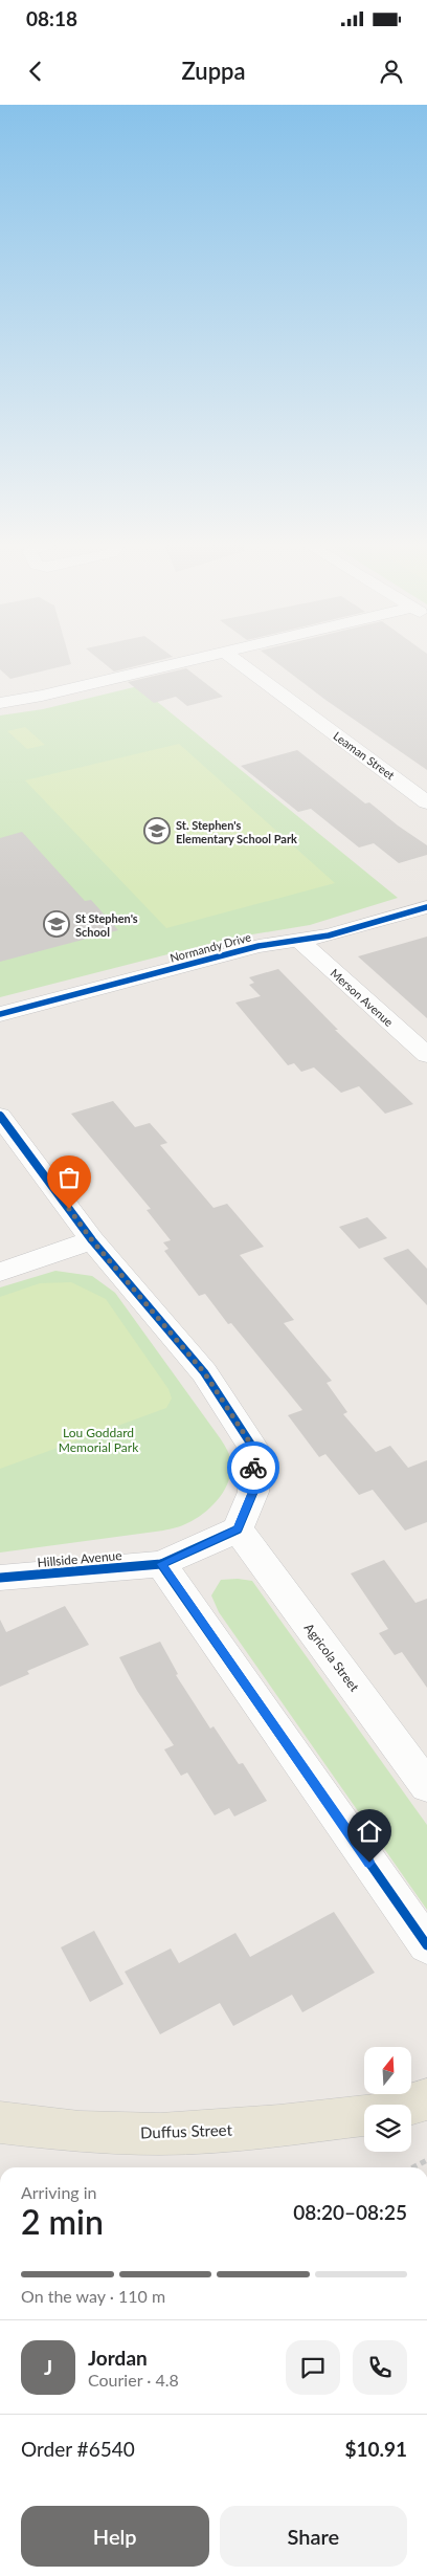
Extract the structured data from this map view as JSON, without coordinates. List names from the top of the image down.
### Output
{
  "streets": {
    "main road": ["Duffus Street"],
    "street": [
      "Leaman Street",
      "Normandy Drive",
      "Merson Avenue",
      "Hillside Avenue",
      "Agricola Street"
    ]
  },
  "crossings": [
    ["Normandy Drive", "Merson Avenue"],
    ["Hillside Avenue", "Agricola Street"]
  ],
  "parks": ["Lou Goddard Memorial Park"],
  "places": {
    "school or university": ["St. Stephen's Elementary School Park", "St Stephen's School"]
  },
  "north": "top",
  "page": {
    "status": "08:18",
    "header": "Zuppa",
    "heading": ["2 min", "Arriving in", "08:20–08:25"],
    "panel": [
      "Jordan",
      "Courier · 4.8",
      "Order #6540",
      "$10.91"
    ],
    "bar": "On the way · 110 m",
    "round": "J",
    "buttons": ["Help", "Share"]
  }
}
